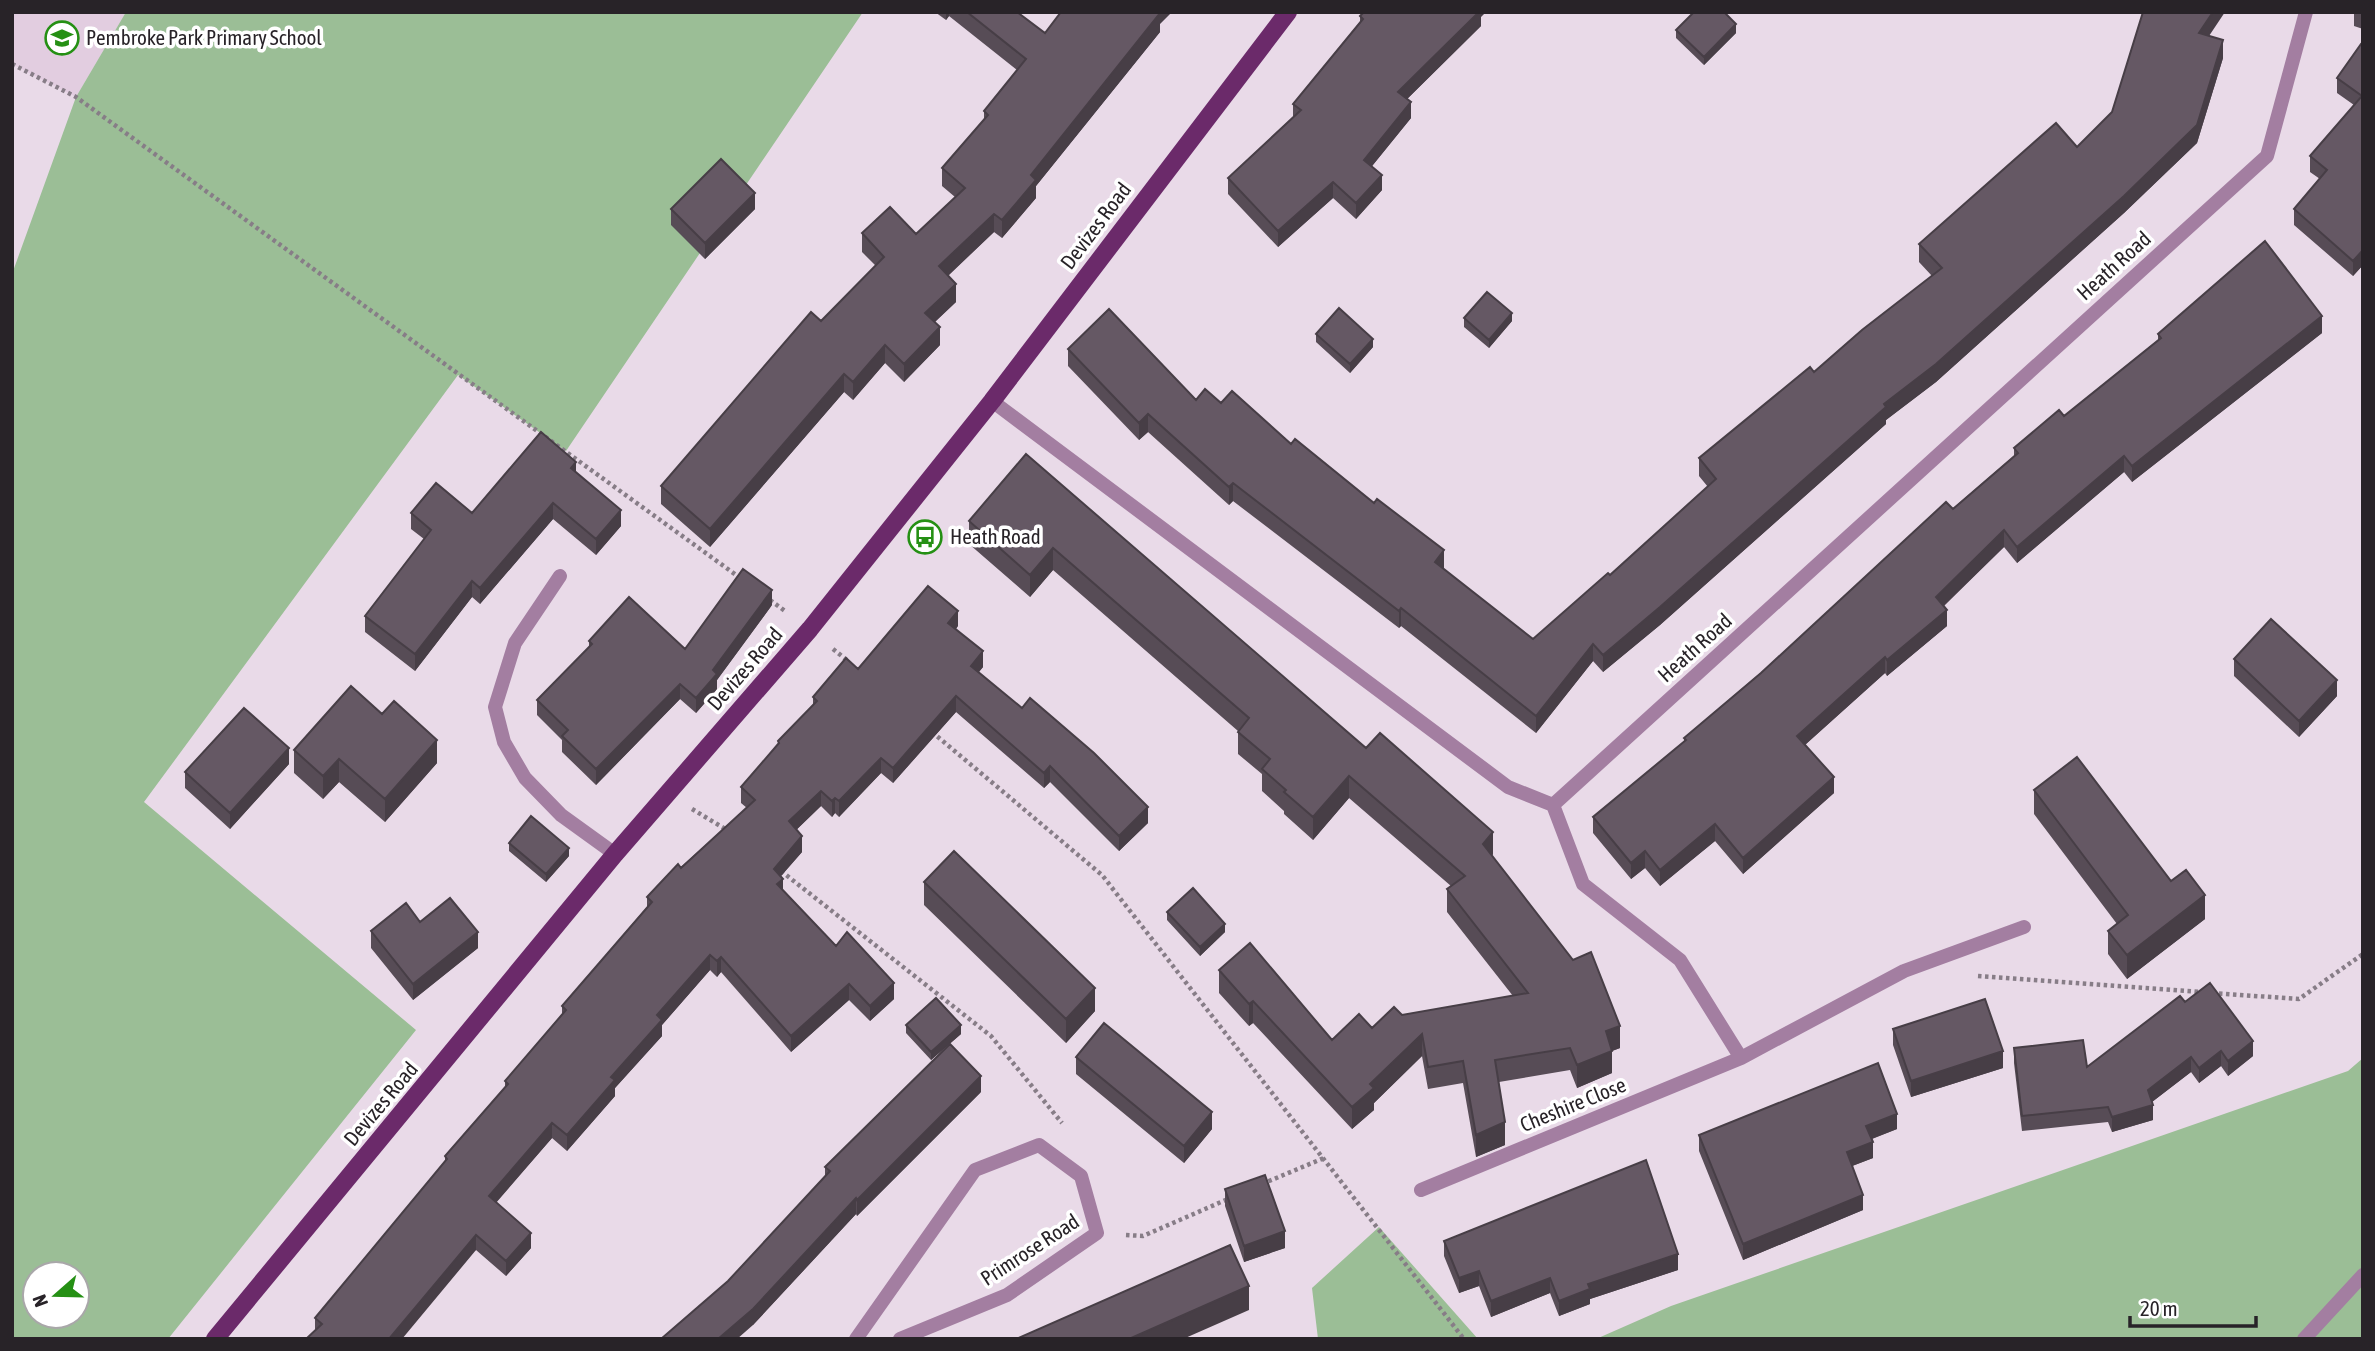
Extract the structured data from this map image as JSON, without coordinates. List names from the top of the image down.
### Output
{
  "streets": {
    "main road": ["Devizes Road"],
    "street": ["Heath Road", "Cheshire Close", "Primrose Road"]
  },
  "places": {
    "school or university": ["Pembroke Park Primary School"],
    "bus stop": ["Heath Road"]
  },
  "scale_bar": "20 m",
  "north": "left"
}
